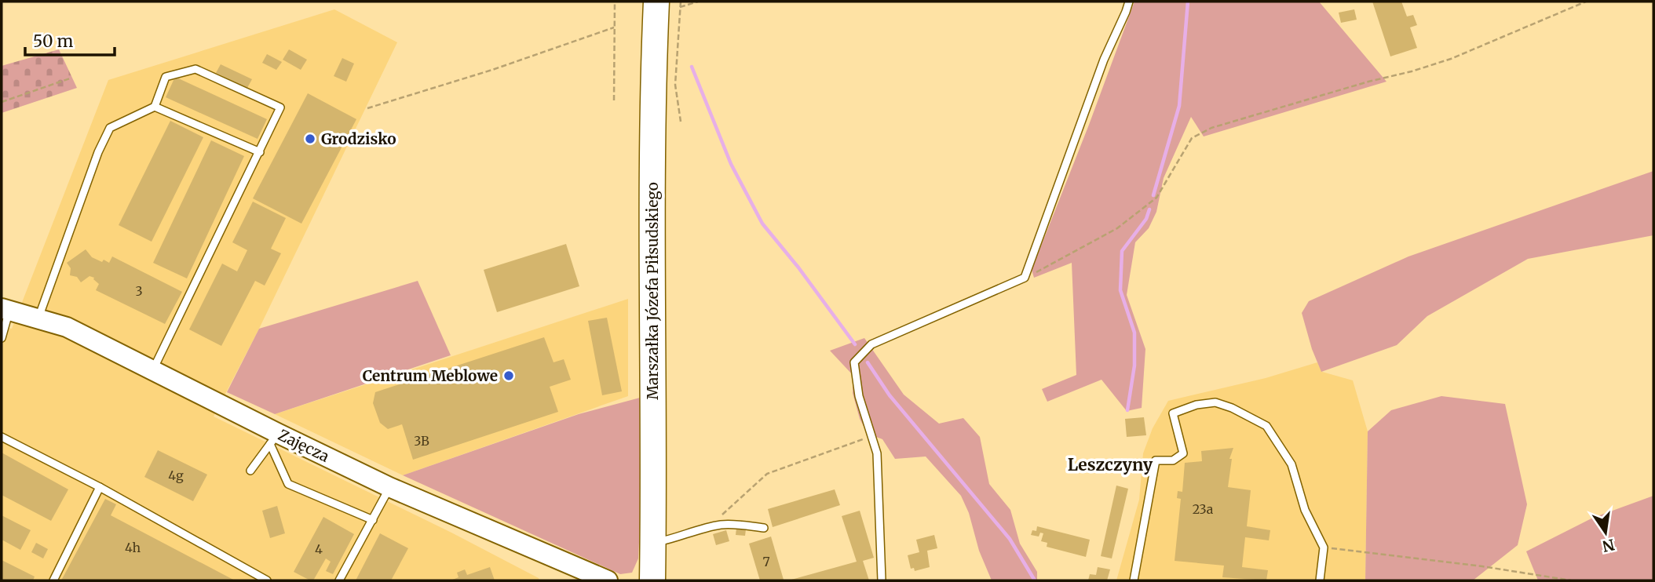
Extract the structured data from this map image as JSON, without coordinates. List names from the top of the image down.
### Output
{
  "streets": {
    "highway": ["Marszałka Józefa Piłsudskiego"],
    "street": ["Zajęcza"]
  },
  "districts": ["Leszczyny"],
  "places": ["Grodzisko", "Centrum Meblowe"],
  "house_numbers": [
    "3",
    "3B",
    "4g",
    "23a",
    "4h",
    "4",
    "7"
  ],
  "scale_bar": "50 m",
  "north": "bottom"
}
